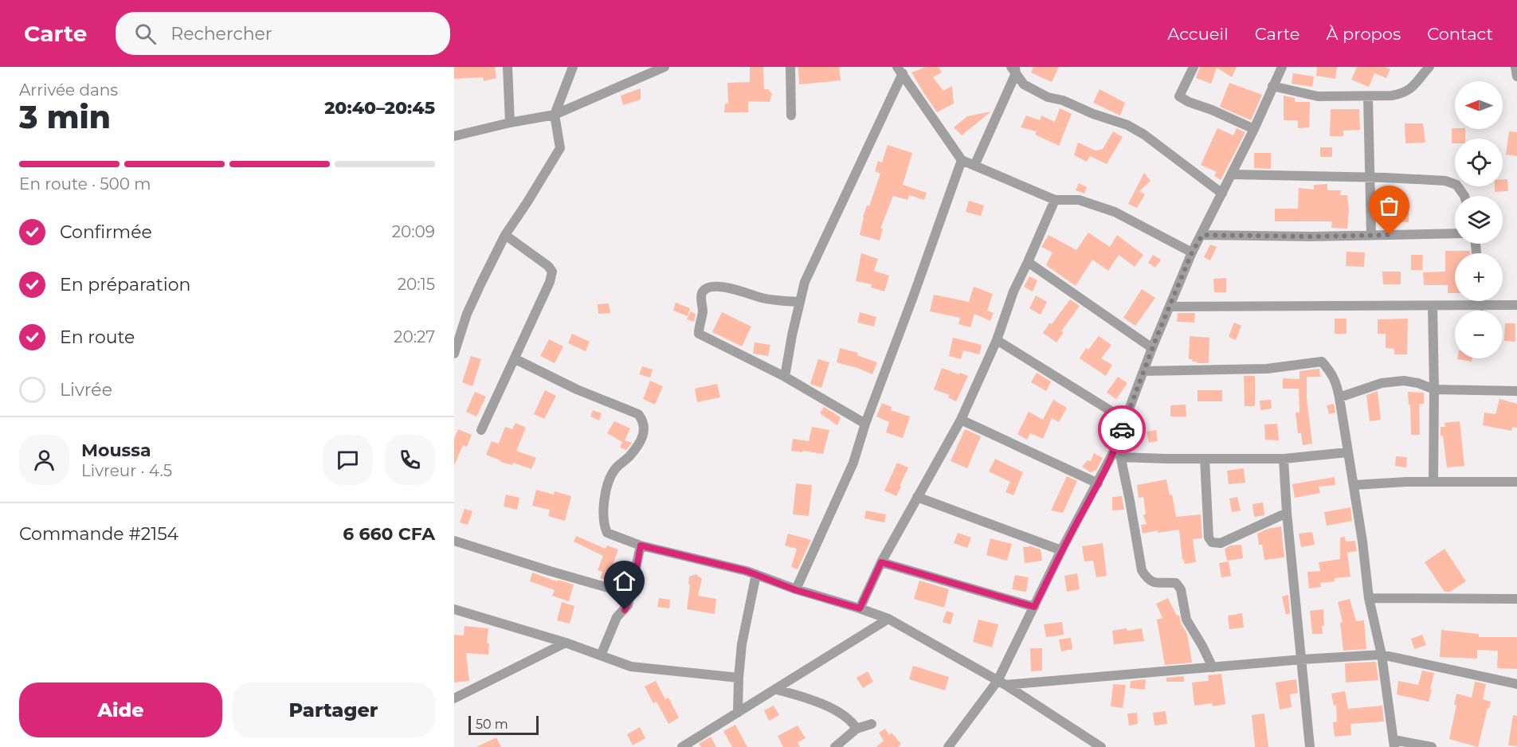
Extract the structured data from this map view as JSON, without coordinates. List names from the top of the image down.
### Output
{
  "scale_bar": "50 m",
  "north": "left",
  "page": {
    "header": "Carte",
    "search": "Rechercher",
    "nav": [
      "Accueil",
      "Carte",
      "À propos",
      "Contact"
    ],
    "heading": ["3 min", "Arrivée dans", "20:40–20:45"],
    "panel": [
      "Moussa",
      "Livreur · 4.5",
      "Commande #2154",
      "6 660 CFA"
    ],
    "map_buttons": ["+", "−"],
    "bar": "En route · 500 m",
    "list": [
      ["Confirmée", "20:09"],
      ["En préparation", "20:15"],
      ["En route", "20:27"],
      "Livrée"
    ],
    "buttons": ["Aide", "Partager"],
    "scale": "50 m"
  }
}
